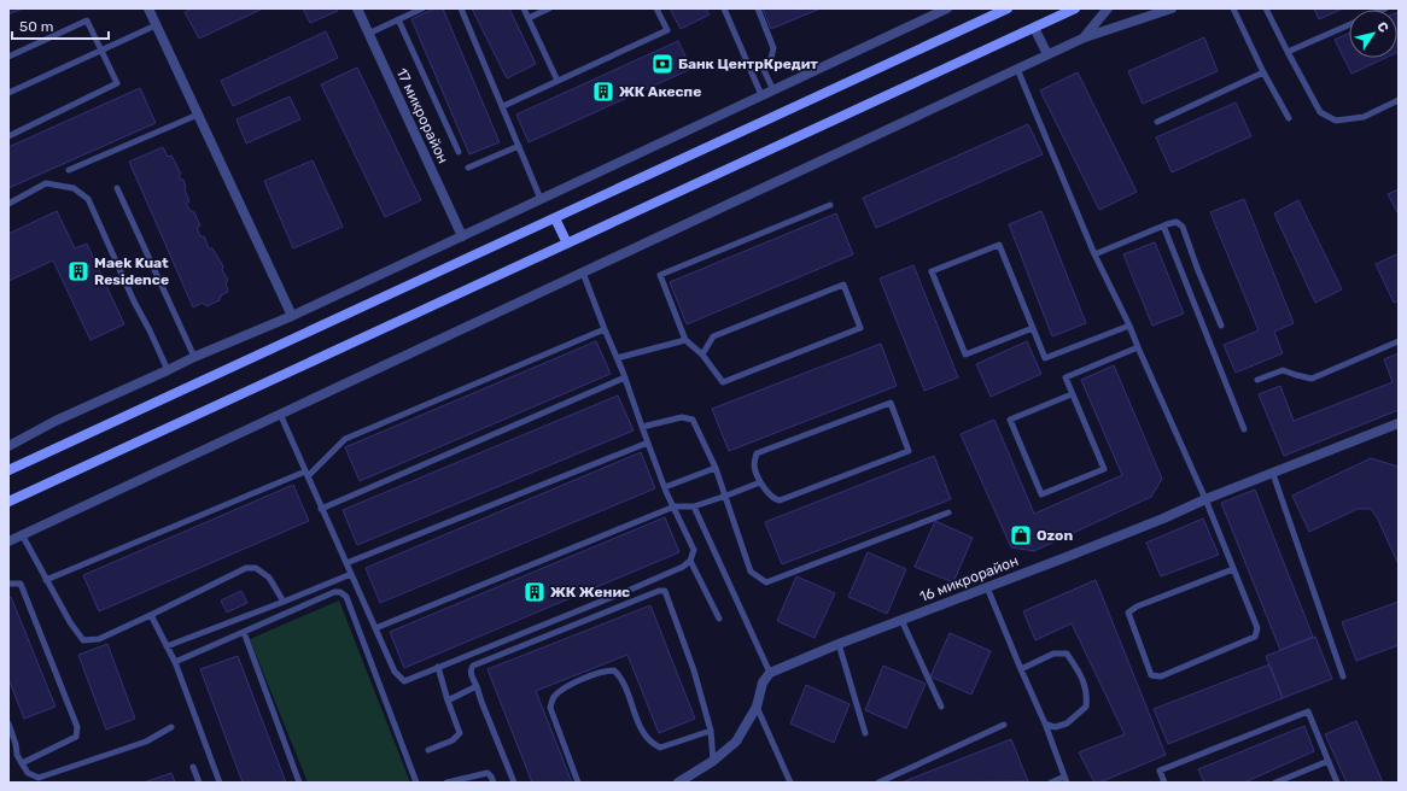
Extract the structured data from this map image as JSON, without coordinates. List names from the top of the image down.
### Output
{
  "streets": {
    "street": ["17 микрорайон", "16 микрорайон"]
  },
  "places": {
    "bank": ["Банк ЦентрКредит"],
    "building": ["ЖК Акеспе", "Maek Kuat Residence", "ЖК Женис"],
    "shop": ["Ozon"]
  },
  "scale_bar": "50 m",
  "north": "top right"
}
